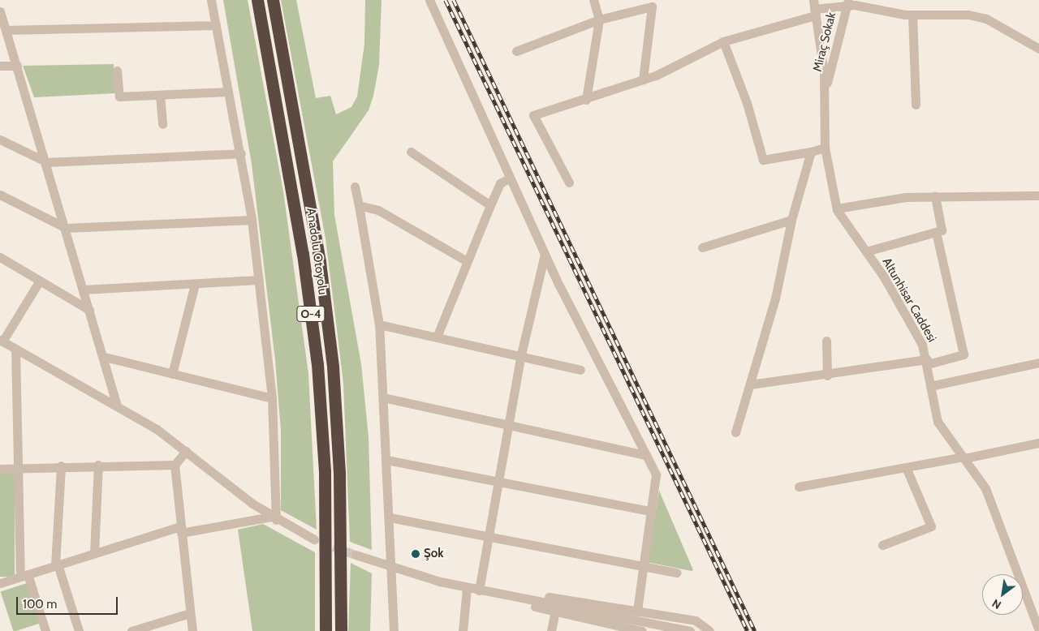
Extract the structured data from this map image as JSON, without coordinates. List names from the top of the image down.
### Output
{
  "streets": {
    "highway": ["Anadolu Otoyolu", "O-4"],
    "street": ["Miraç Sokak", "Altunhisar Caddesi"]
  },
  "crossings": [
    ["Miraç Sokak", "Altunhisar Caddesi"]
  ],
  "places": ["Şok"],
  "scale_bar": "100 m",
  "north": "bottom left"
}
